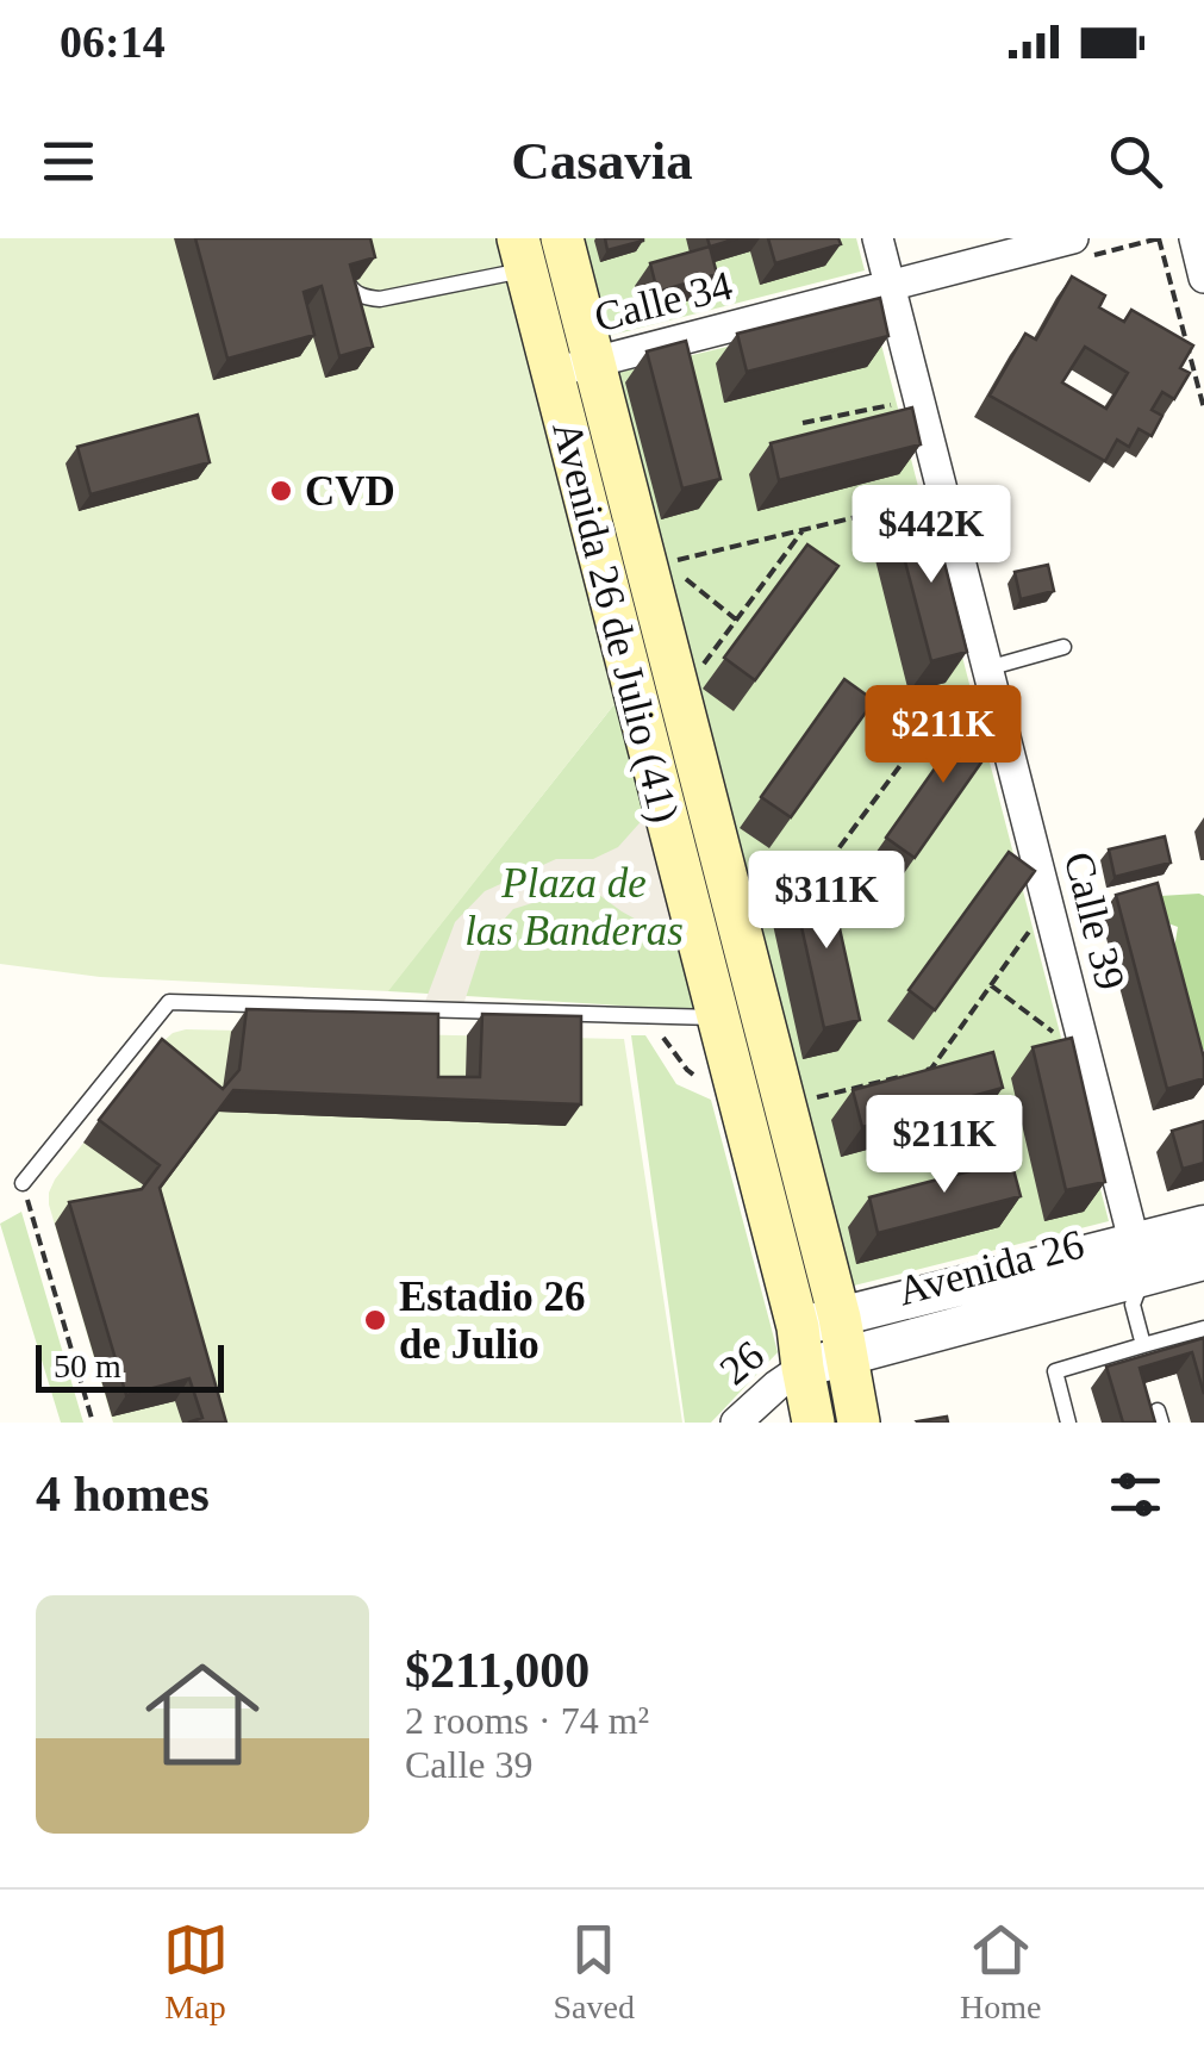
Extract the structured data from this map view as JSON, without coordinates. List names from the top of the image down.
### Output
{
  "streets": {
    "main road": ["Avenida 26 de Julio (41)"],
    "street": [
      "Calle 34",
      "Calle 39",
      "Avenida 26",
      "26"
    ]
  },
  "crossings": [
    ["Calle 34", "Avenida 26 de Julio (41)"],
    ["Calle 34", "Calle 39"],
    ["Avenida 26 de Julio (41)", "Avenida 26"],
    ["Avenida 26 de Julio (41)", "26"],
    ["Calle 39", "Avenida 26"],
    ["Avenida 26", "26"]
  ],
  "parks": ["Plaza de las Banderas"],
  "places": ["CVD", "Estadio 26 de Julio"],
  "scale_bar": "50 m",
  "page": {
    "status": "06:14",
    "header": "Casavia",
    "price": [
      "$442K",
      "$211K",
      "$311K",
      "$211K"
    ],
    "scale": "50 m",
    "heading": "4 homes",
    "list": [
      {
        "name": "$211,000",
        "note": "2 rooms · 74 m² · Calle 39"
      }
    ],
    "tabs": ["Map", "Saved", "Home"]
  }
}
